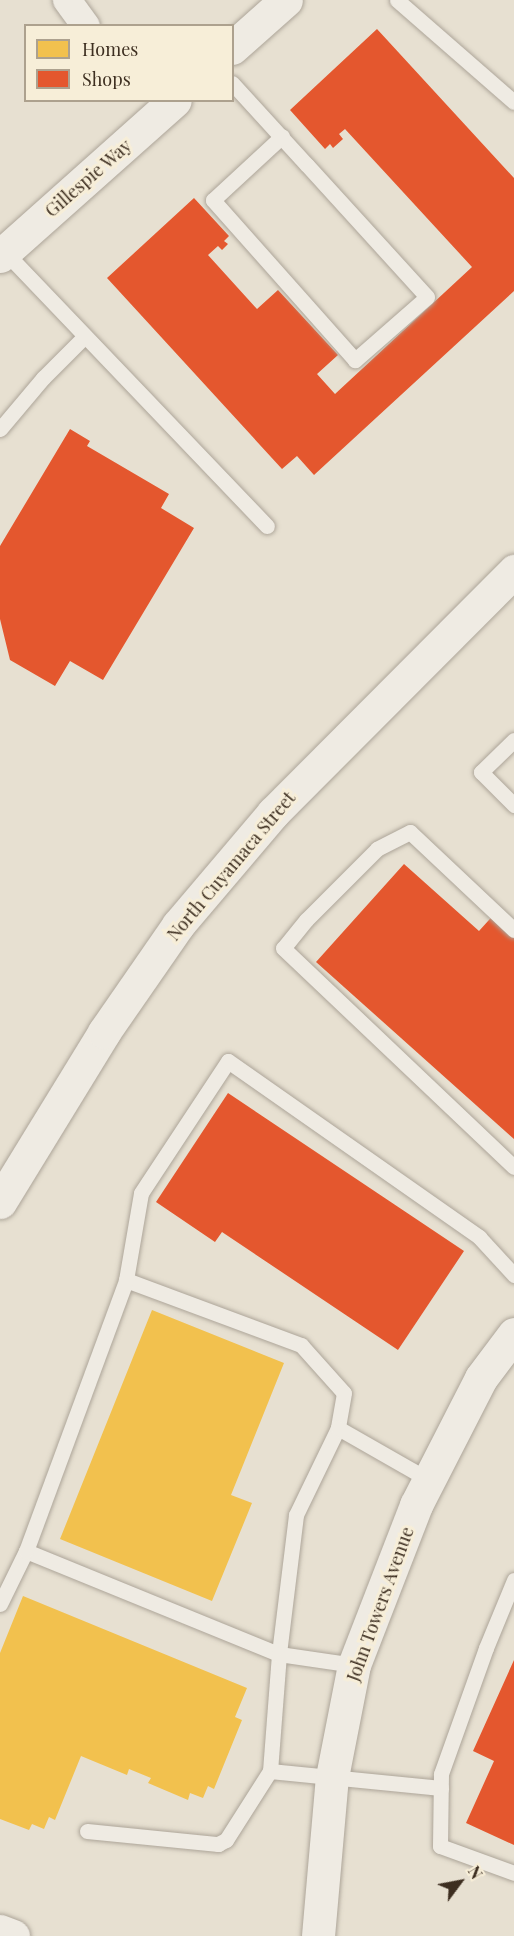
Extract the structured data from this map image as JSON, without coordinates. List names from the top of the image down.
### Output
{
  "streets": {
    "street": ["Gillespie Way", "North Cuyamaca Street", "John Towers Avenue"]
  },
  "legend": ["Homes", "Shops"],
  "north": "top right"
}
